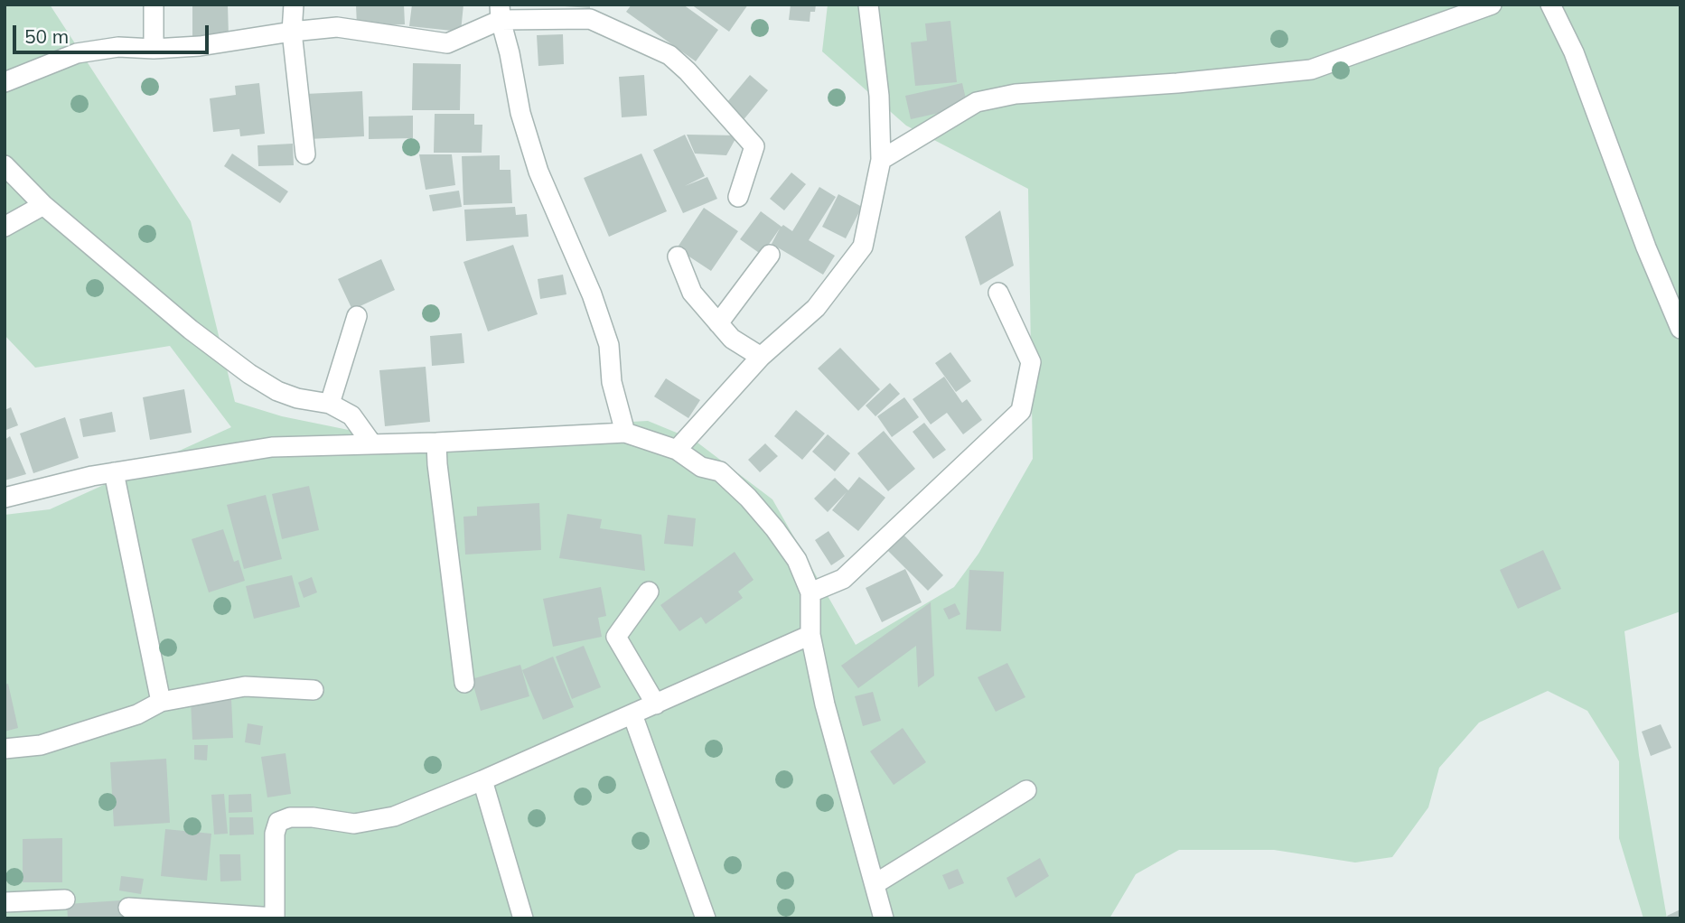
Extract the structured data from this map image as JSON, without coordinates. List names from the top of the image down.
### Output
{
  "scale_bar": "50 m"
}
